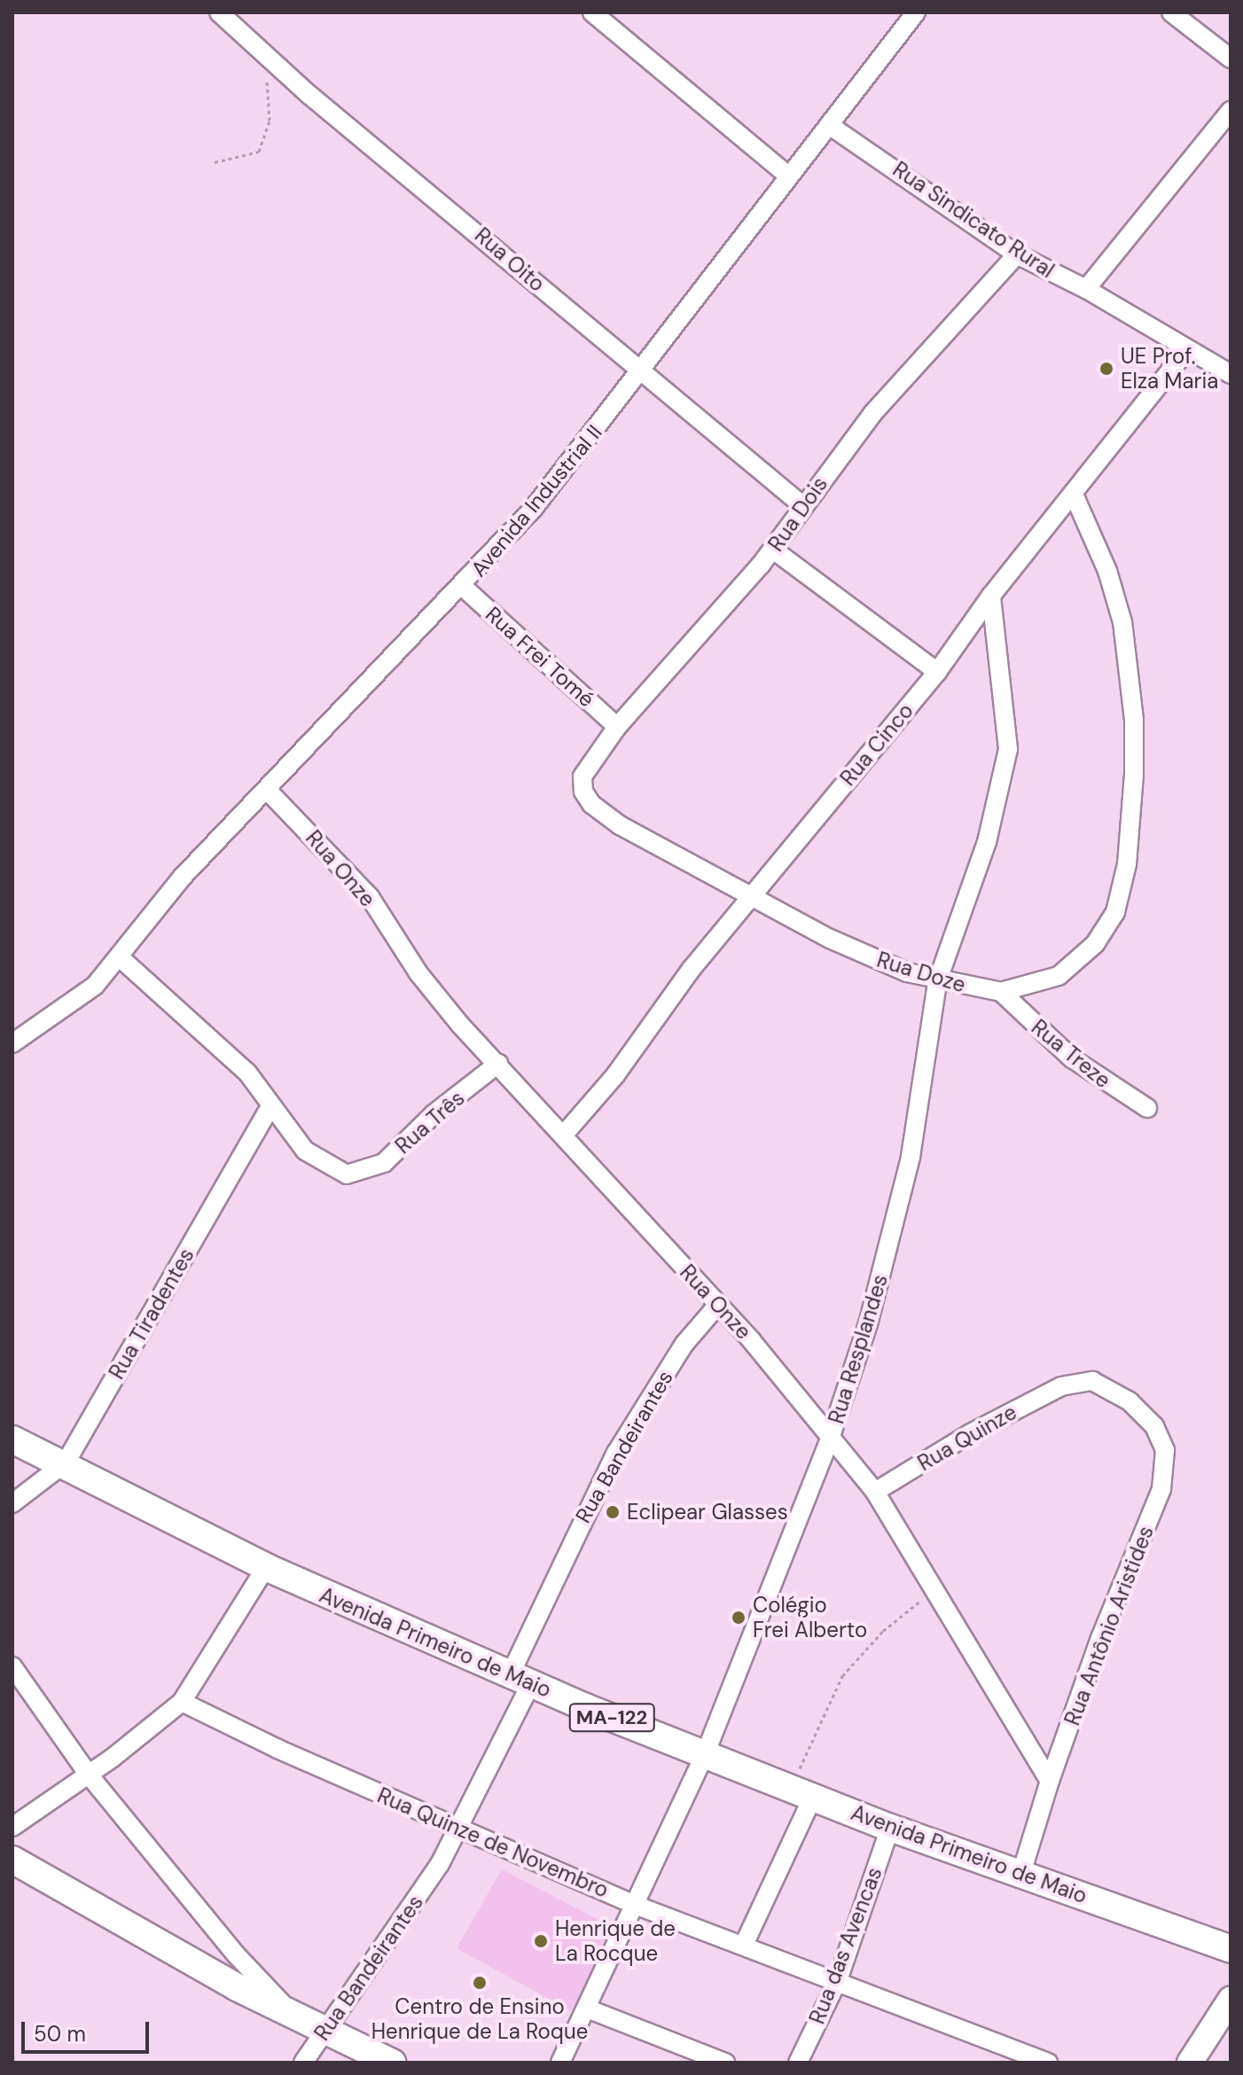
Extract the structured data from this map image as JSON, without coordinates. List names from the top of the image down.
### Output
{
  "streets": {
    "main road": ["Avenida Primeiro de Maio", "MA-122"],
    "street": [
      "Rua Sindicato Rural",
      "Rua Oito",
      "Avenida Industrial II",
      "Rua Dois",
      "Rua Frei Tomé",
      "Rua Cinco",
      "Rua Onze",
      "Rua Doze",
      "Rua Treze",
      "Rua Três",
      "Rua Tiradentes",
      "Rua Resplandes",
      "Rua Quinze",
      "Rua Bandeirantes",
      "Rua Antônio Aristides",
      "Rua Quinze de Novembro",
      "Rua das Avencas"
    ]
  },
  "crossings": [
    ["Rua Sindicato Rural", "Avenida Industrial II"],
    ["Rua Sindicato Rural", "Rua Dois"],
    ["Rua Sindicato Rural", "Rua Cinco"],
    ["Rua Oito", "Avenida Industrial II"],
    ["Rua Oito", "Rua Dois"],
    ["Avenida Industrial II", "Rua Frei Tomé"],
    ["Avenida Industrial II", "Rua Onze"],
    ["Rua Dois", "Rua Frei Tomé"],
    ["Rua Dois", "Rua Doze"],
    ["Rua Cinco", "Rua Onze"],
    ["Rua Cinco", "Rua Doze"],
    ["Rua Cinco", "Rua Resplandes"],
    ["Rua Onze", "Rua Três"],
    ["Rua Onze", "Rua Resplandes"],
    ["Rua Onze", "Rua Quinze"],
    ["Rua Onze", "Rua Bandeirantes"],
    ["Rua Onze", "Rua Antônio Aristides"],
    ["Rua Doze", "Rua Treze"],
    ["Rua Doze", "Rua Resplandes"],
    ["Rua Três", "Rua Tiradentes"],
    ["Rua Tiradentes", "Avenida Primeiro de Maio"],
    ["Rua Resplandes", "Avenida Primeiro de Maio"],
    ["Rua Resplandes", "Rua Quinze de Novembro"],
    ["Rua Quinze", "Rua Antônio Aristides"],
    ["Rua Bandeirantes", "Avenida Primeiro de Maio"],
    ["Rua Bandeirantes", "Rua Quinze de Novembro"],
    ["Avenida Primeiro de Maio", "Rua das Avencas"],
    ["Rua Quinze de Novembro", "Rua das Avencas"]
  ],
  "places": [
    "UE Prof. Elza Maria",
    "Eclipear Glasses",
    "Colégio Frei Alberto",
    "Henrique de La Rocque",
    "Centro de Ensino Henrique de La Roque"
  ],
  "scale_bar": "50 m"
}
